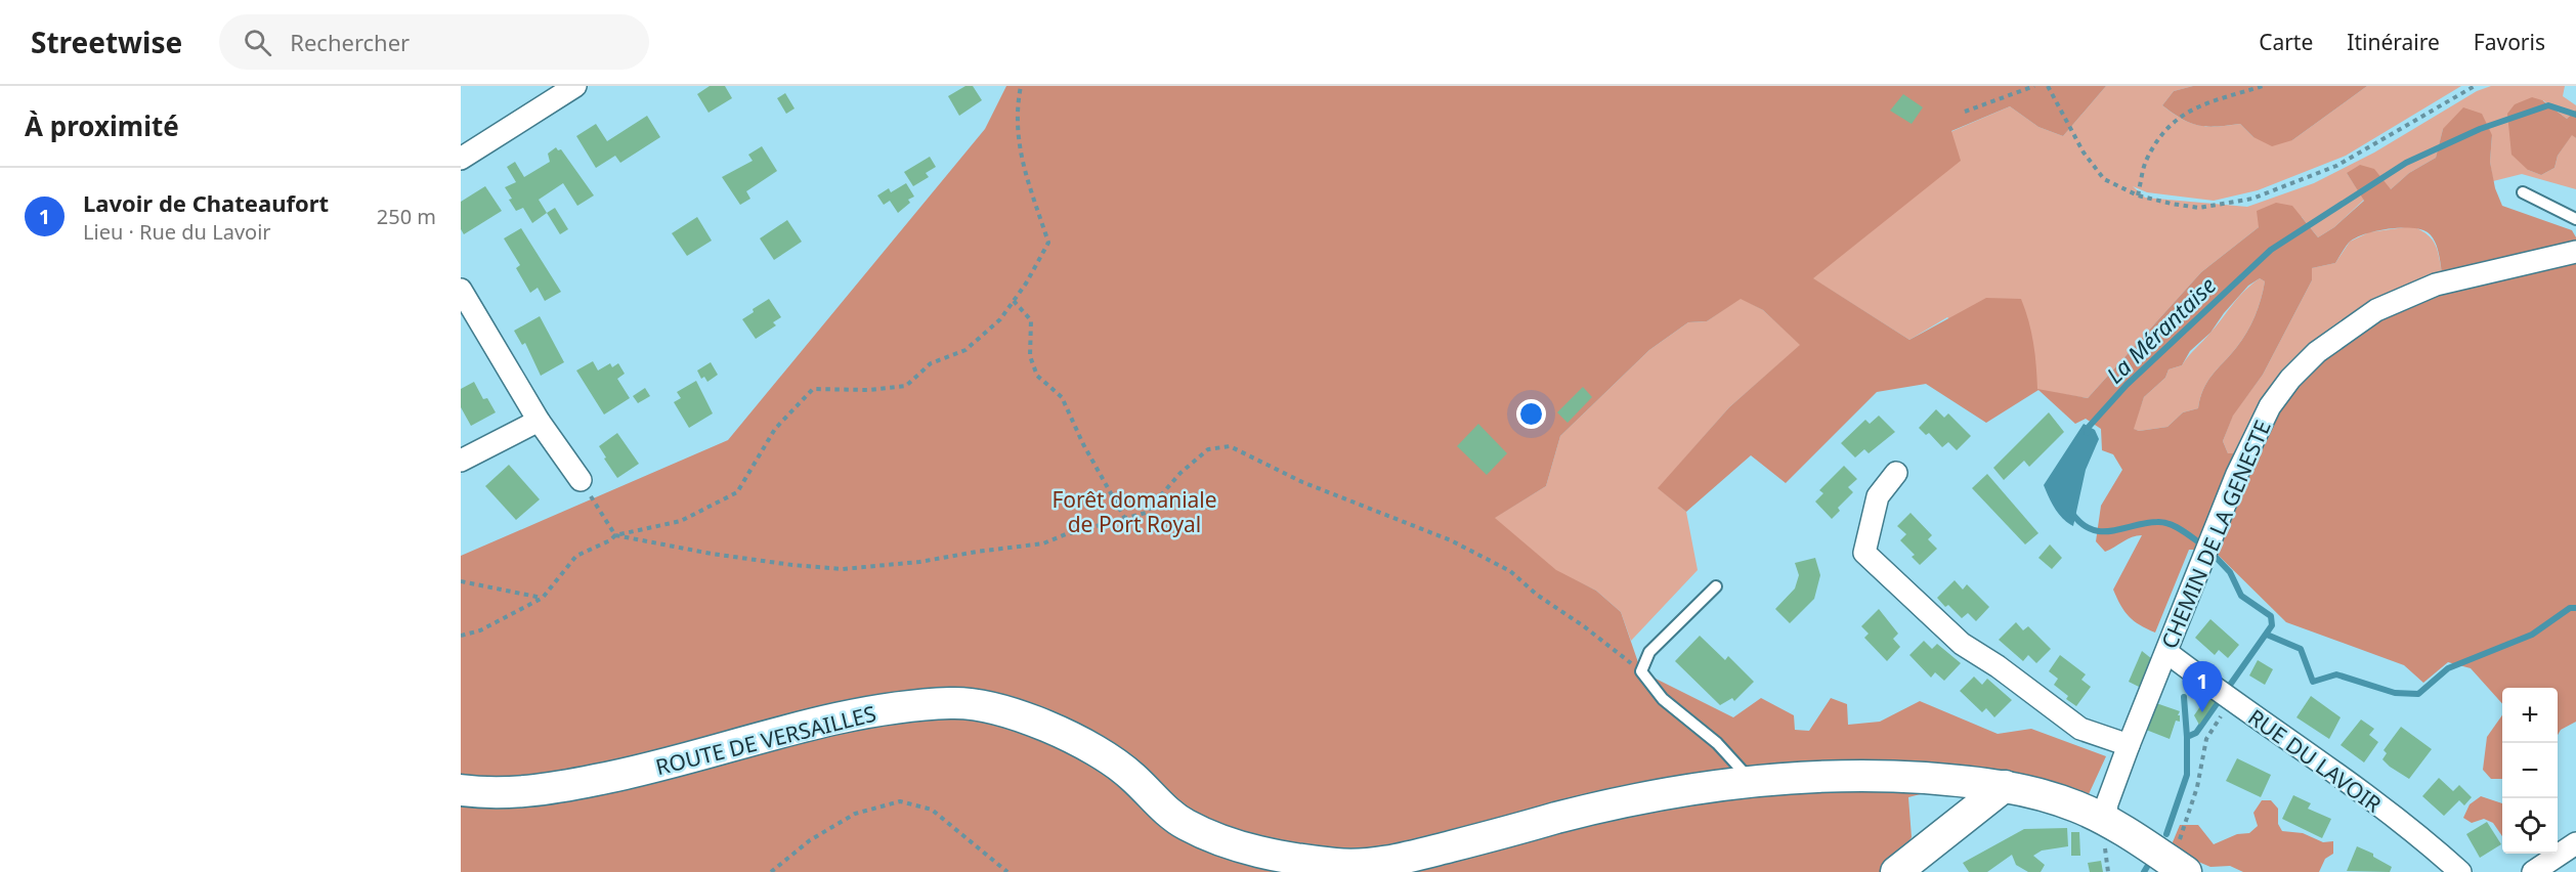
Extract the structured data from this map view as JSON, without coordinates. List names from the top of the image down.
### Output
{
  "streets": {
    "main road": ["ROUTE DE VERSAILLES"],
    "street": ["CHEMIN DE LA GENESTE", "RUE DU LAVOIR"]
  },
  "crossings": [
    ["CHEMIN DE LA GENESTE", "ROUTE DE VERSAILLES"],
    ["CHEMIN DE LA GENESTE", "RUE DU LAVOIR"]
  ],
  "water": ["La Mérantaise"],
  "parks": ["Forêt domaniale de Port Royal"],
  "page": {
    "header": "Streetwise",
    "search": "Rechercher",
    "nav": ["Carte", "Itinéraire", "Favoris"],
    "heading": "À proximité",
    "list": [
      {
        "mark": "1",
        "name": "Lavoir de Chateaufort",
        "note": "Lieu · Rue du Lavoir",
        "value": "250 m"
      }
    ],
    "pins": "1",
    "map_buttons": ["+", "−"]
  }
}
